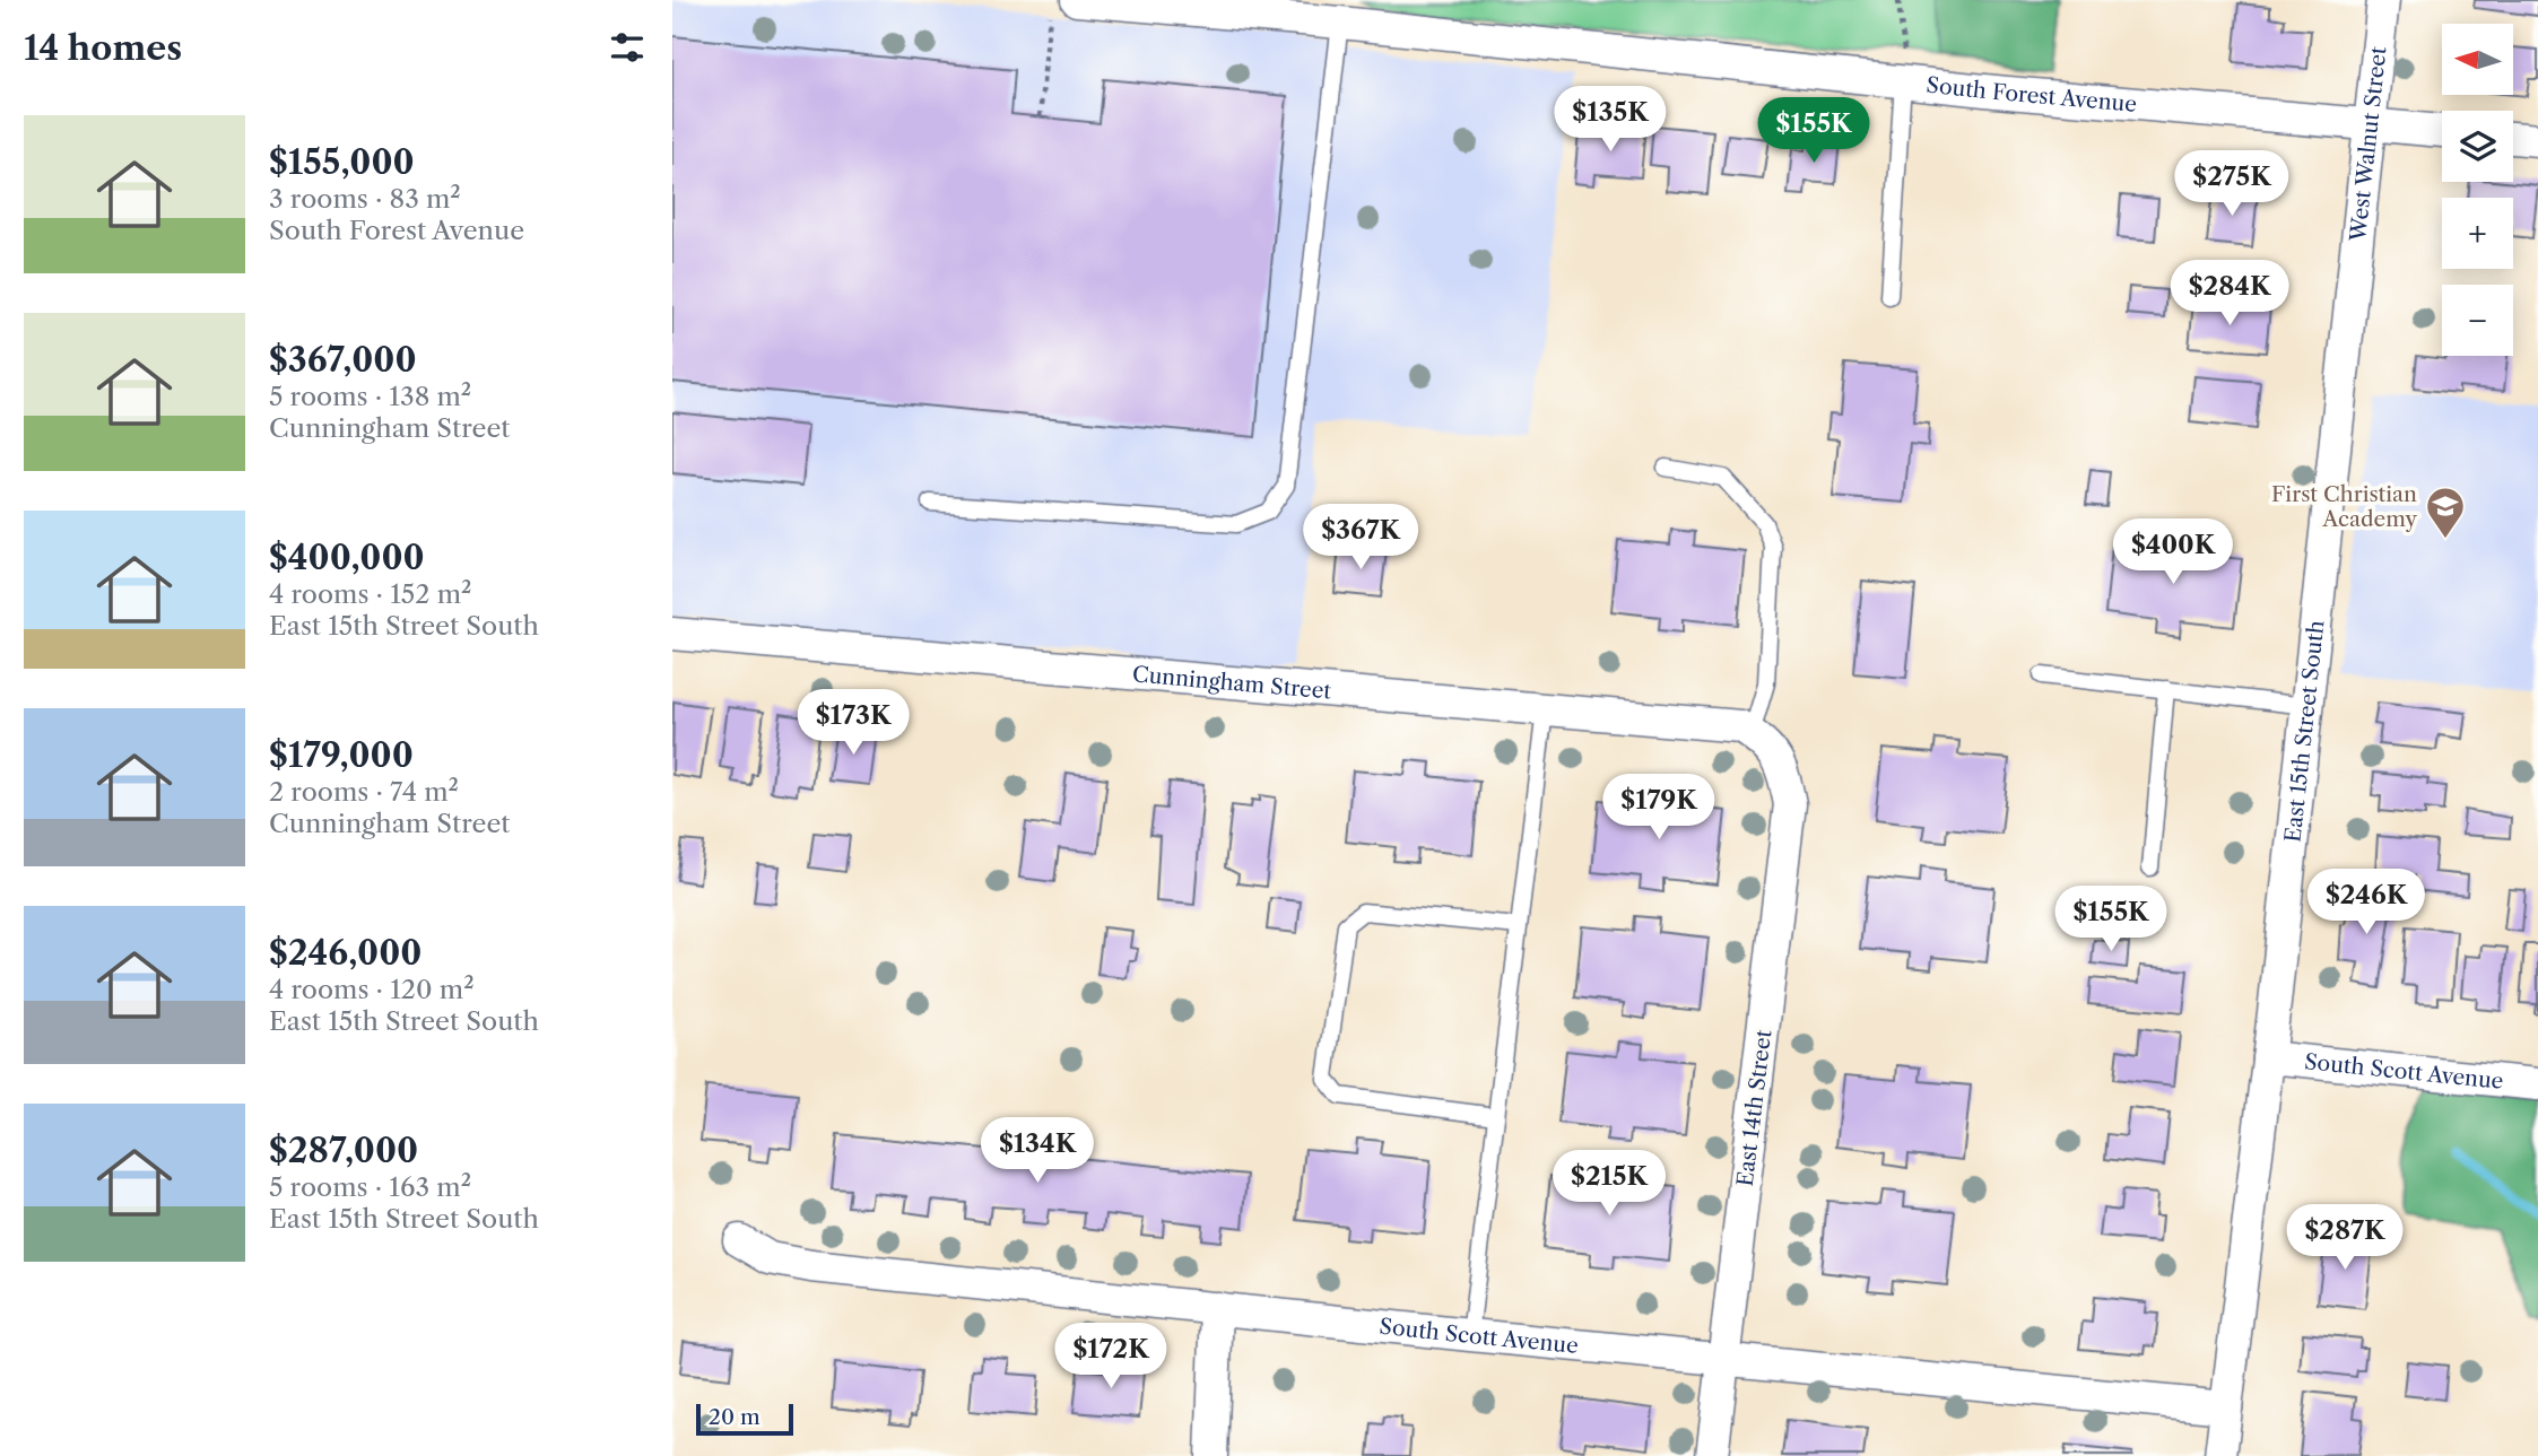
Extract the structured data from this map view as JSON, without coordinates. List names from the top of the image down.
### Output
{
  "streets": {
    "street": [
      "South Forest Avenue",
      "West Walnut Street",
      "Cunningham Street",
      "East 15th Street South",
      "South Scott Avenue",
      "East 14th Street"
    ]
  },
  "crossings": [
    ["South Forest Avenue", "West Walnut Street"],
    ["West Walnut Street", "East 15th Street South"],
    ["Cunningham Street", "East 14th Street"],
    ["East 15th Street South", "South Scott Avenue"],
    ["South Scott Avenue", "East 14th Street"]
  ],
  "places": {
    "school or university": ["First Christian Academy"]
  },
  "scale_bar": "20 m",
  "north": "left",
  "page": {
    "heading": "14 homes",
    "map_buttons": ["+", "−"],
    "price": [
      "$135K",
      "$155K",
      "$275K",
      "$284K",
      "$367K",
      "$400K",
      "$173K",
      "$179K",
      "$246K",
      "$155K",
      "$134K",
      "$215K",
      "$287K",
      "$172K"
    ],
    "list": [
      {
        "name": "$155,000",
        "note": "3 rooms · 83 m² · South Forest Avenue"
      },
      {
        "name": "$367,000",
        "note": "5 rooms · 138 m² · Cunningham Street"
      },
      {
        "name": "$400,000",
        "note": "4 rooms · 152 m² · East 15th Street South"
      },
      {
        "name": "$179,000",
        "note": "2 rooms · 74 m² · Cunningham Street"
      },
      {
        "name": "$246,000",
        "note": "4 rooms · 120 m² · East 15th Street South"
      },
      {
        "name": "$287,000",
        "note": "5 rooms · 163 m² · East 15th Street South"
      }
    ],
    "scale": "20 m"
  }
}
